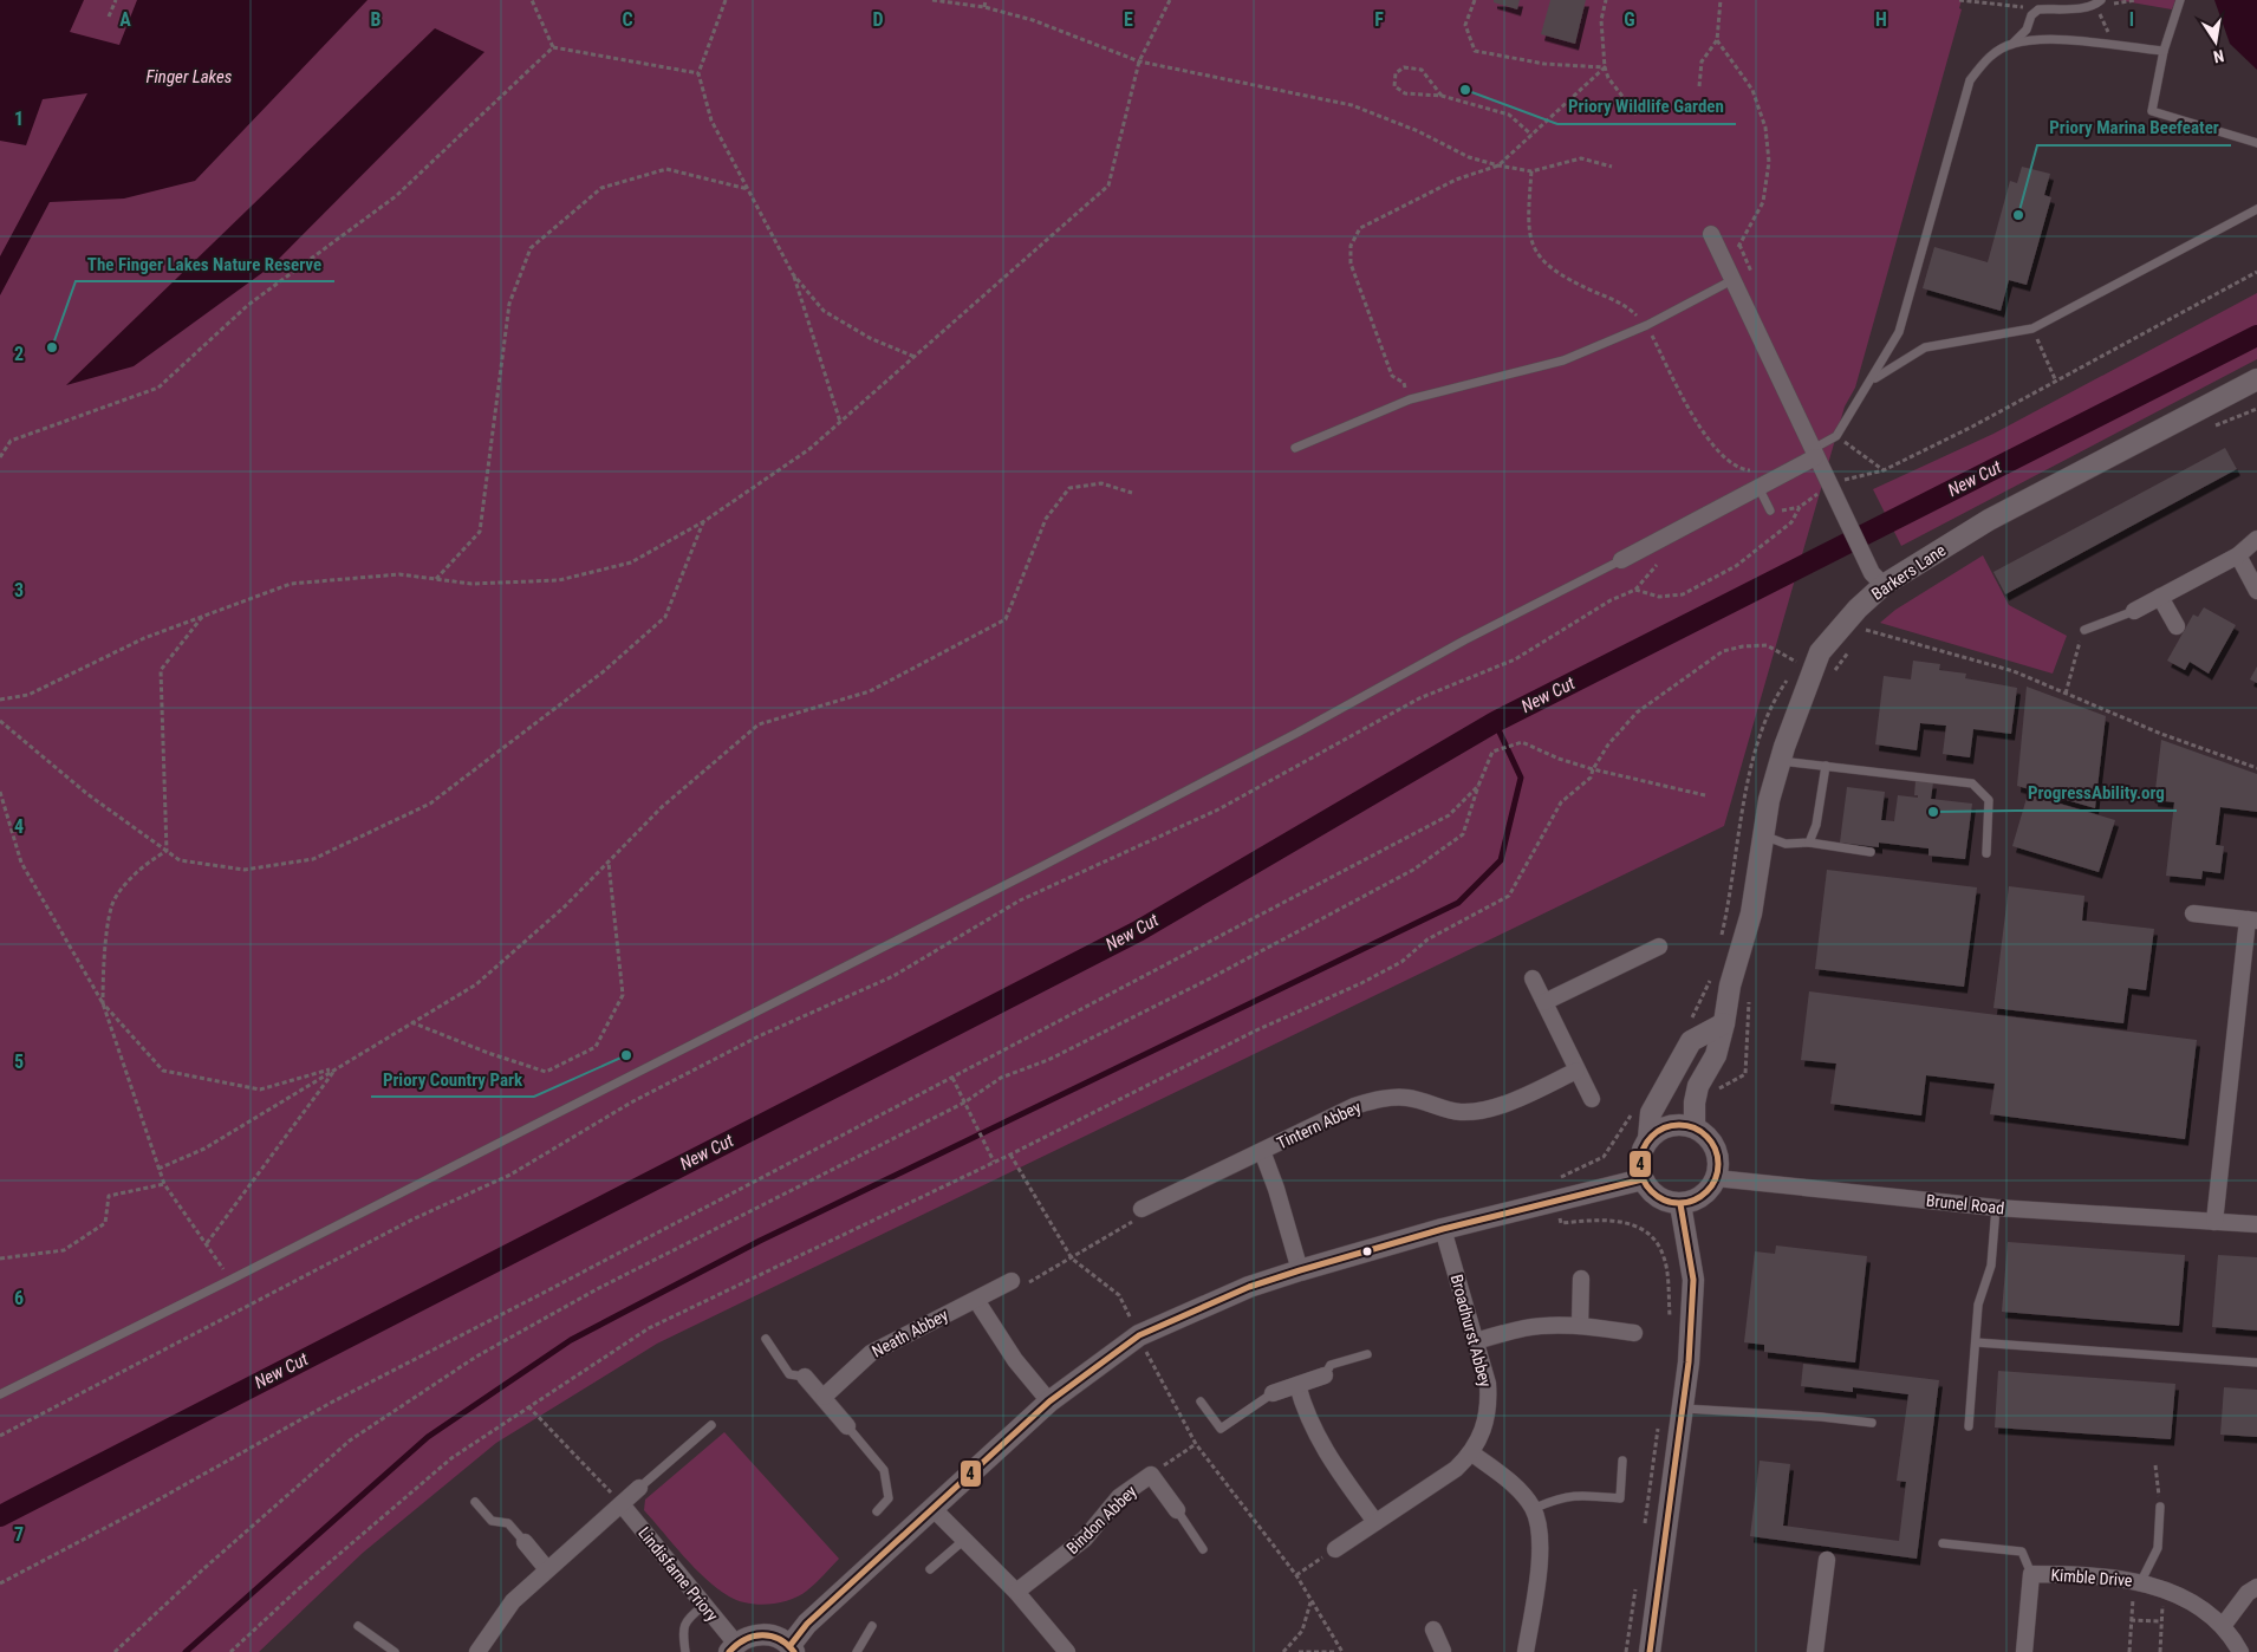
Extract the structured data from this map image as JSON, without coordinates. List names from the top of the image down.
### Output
{
  "streets": {
    "street": [
      "Barkers Lane",
      "Tintern Abbey",
      "Brunel Road",
      "Broadhurst Abbey",
      "Neath Abbey",
      "Bindon Abbey",
      "Lindisfarne Priory",
      "Kimble Drive"
    ]
  },
  "crossings": [
    ["Barkers Lane", "Brunel Road"]
  ],
  "water": ["Finger Lakes", "New Cut"],
  "places": [
    "Priory Wildlife Garden",
    "Priory Marina Beefeater",
    "The Finger Lakes Nature Reserve",
    "ProgressAbility.org",
    "Priory Country Park"
  ],
  "lines": ["transit line 4"],
  "north": "bottom",
  "grid": {
    "columns": [
      "A",
      "B",
      "C",
      "D",
      "E",
      "F",
      "G",
      "H",
      "I"
    ],
    "rows": [
      "1",
      "2",
      "3",
      "4",
      "5",
      "6",
      "7"
    ]
  }
}
